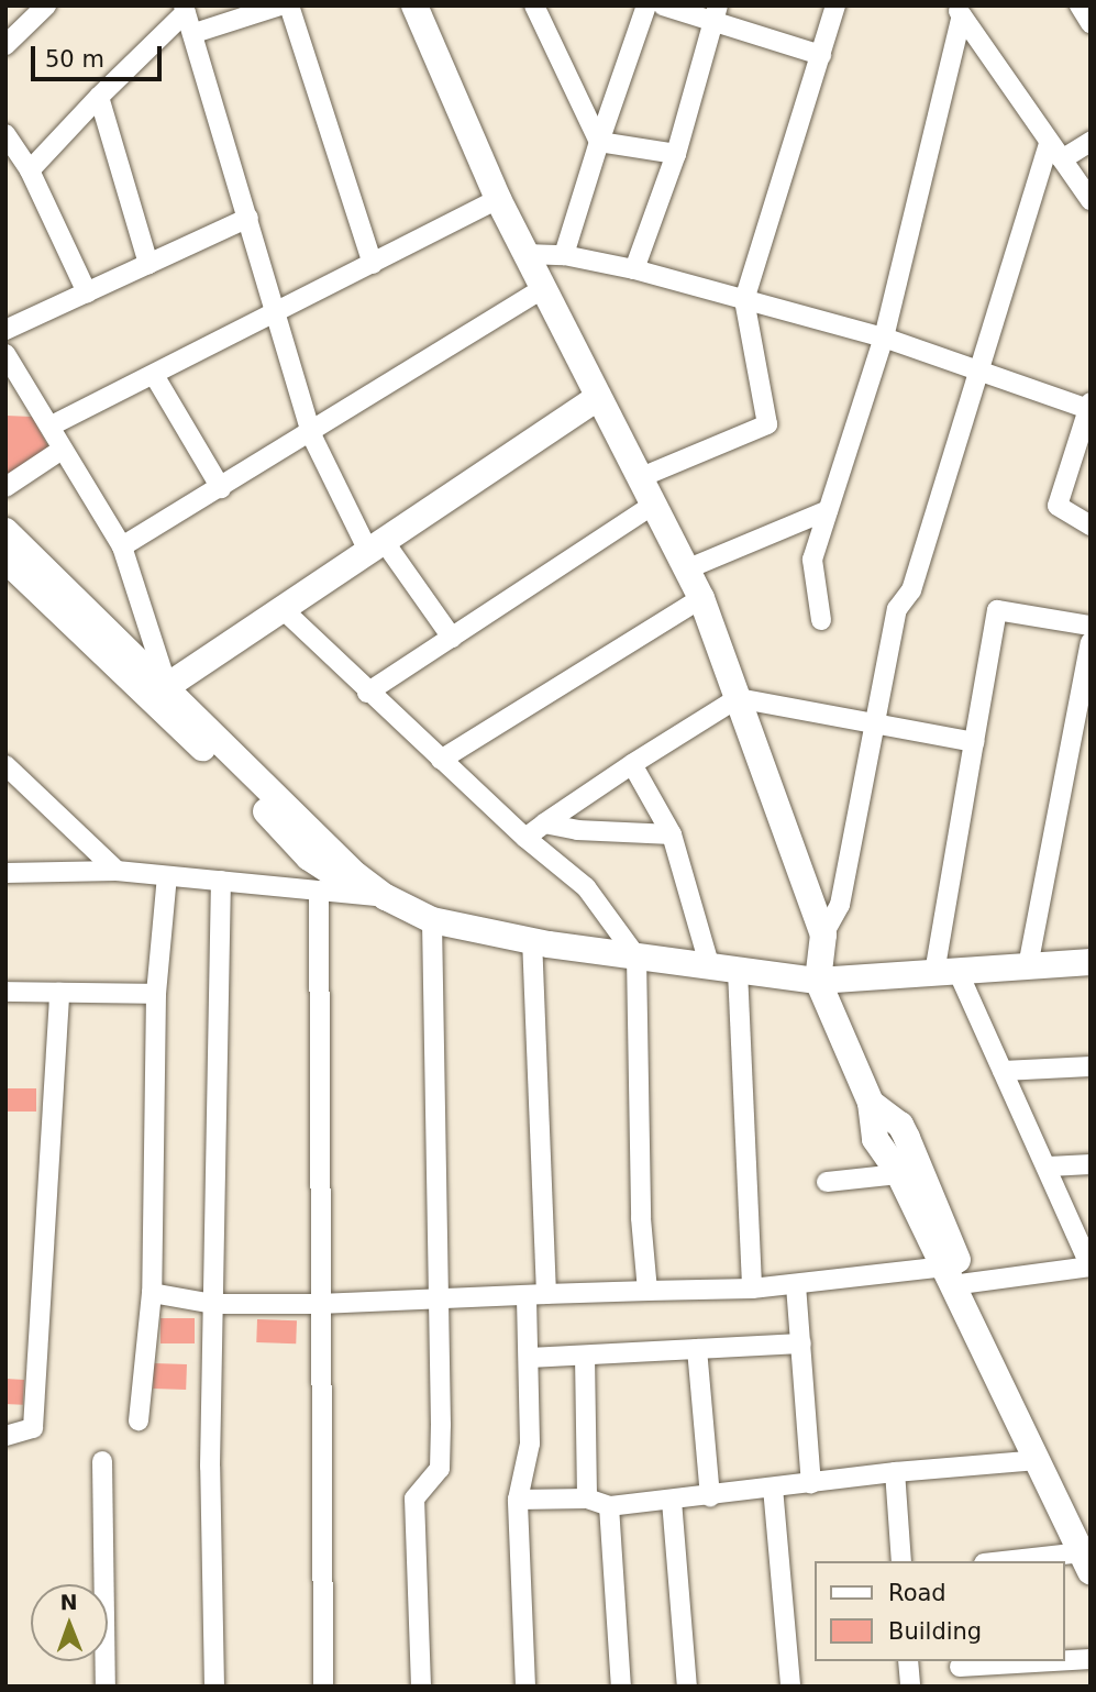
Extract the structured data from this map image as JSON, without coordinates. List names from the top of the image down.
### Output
{
  "legend": ["Road", "Building"],
  "scale_bar": "50 m",
  "north": "top"
}
